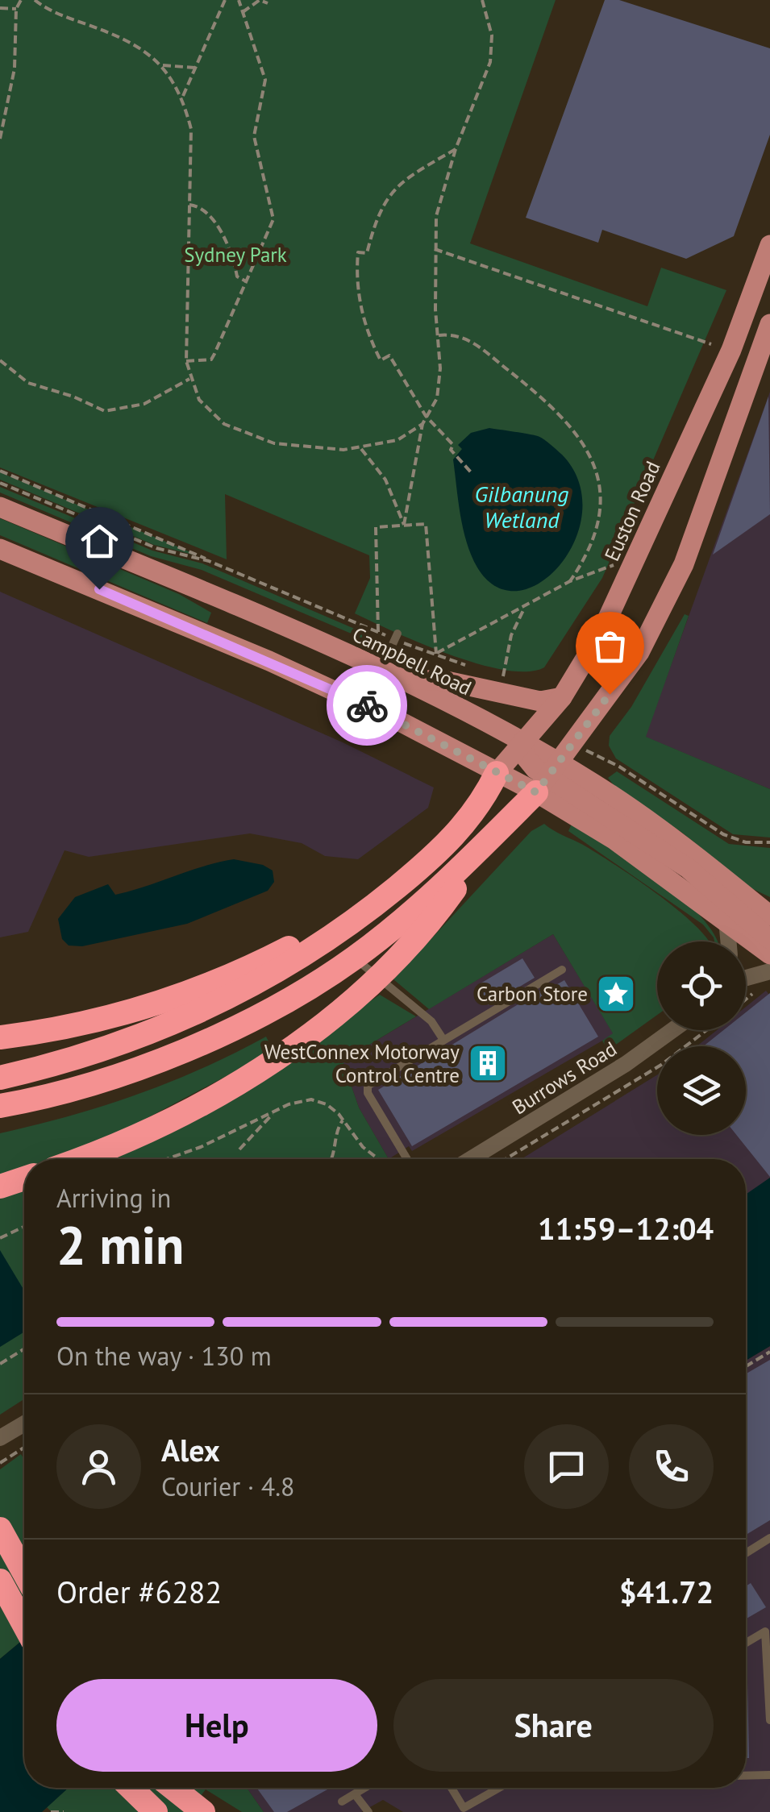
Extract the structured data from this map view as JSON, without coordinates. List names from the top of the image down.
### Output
{
  "streets": {
    "main road": ["Euston Road", "Campbell Road"],
    "street": ["Burrows Road"]
  },
  "crossings": [
    ["Euston Road", "Campbell Road"]
  ],
  "water": ["Gilbanung Wetland"],
  "parks": ["Sydney Park"],
  "places": {
    "place": ["Carbon Store"],
    "building": ["WestConnex Motorway Control Centre"]
  },
  "page": {
    "heading": ["2 min", "Arriving in", "11:59–12:04"],
    "panel": [
      "Alex",
      "Courier · 4.8",
      "Order #6282",
      "$41.72"
    ],
    "bar": "On the way · 130 m",
    "buttons": ["Help", "Share"]
  }
}
